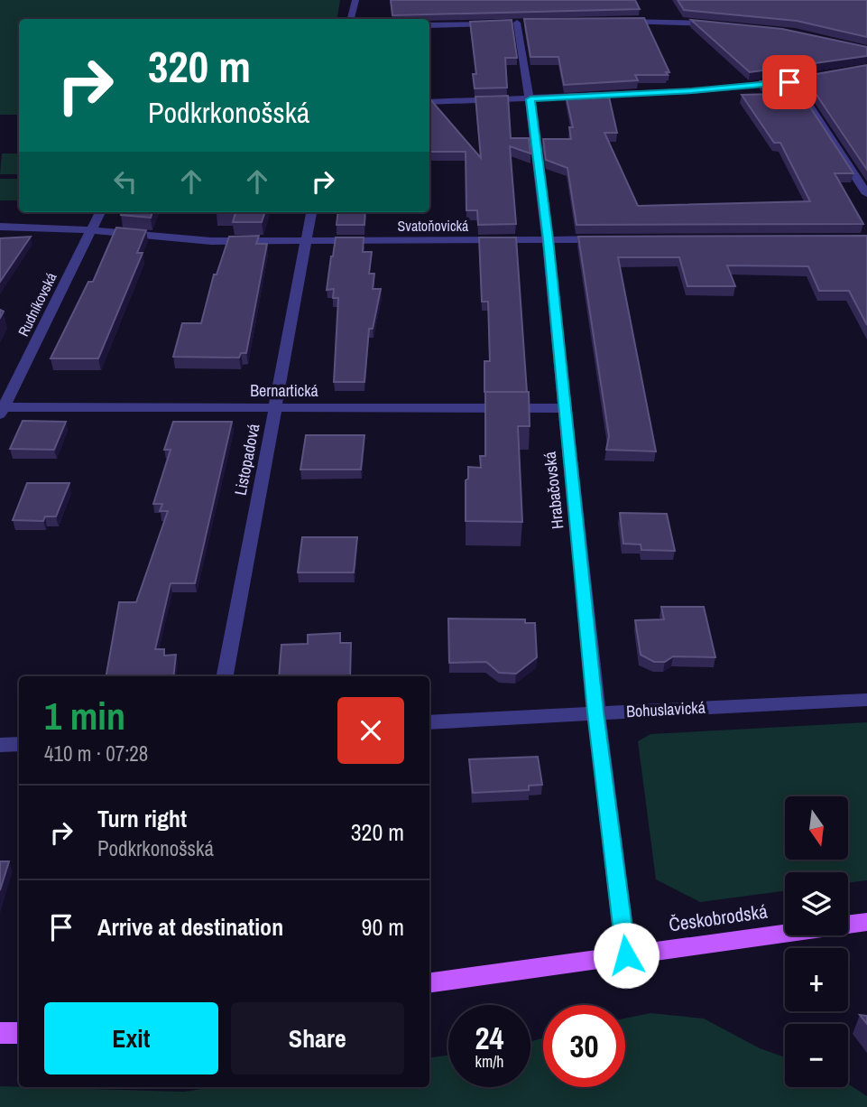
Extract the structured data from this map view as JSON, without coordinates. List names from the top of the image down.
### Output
{
  "streets": {
    "main road": ["Českobrodská"],
    "street": [
      "Svatoňovická",
      "Rudníkovská",
      "Bernartická",
      "Listopadová",
      "Hrabačovská",
      "Bohuslavická"
    ]
  },
  "crossings": [
    ["Svatoňovická", "Rudníkovská"],
    ["Svatoňovická", "Listopadová"],
    ["Svatoňovická", "Hrabačovská"],
    ["Rudníkovská", "Bernartická"],
    ["Bernartická", "Listopadová"],
    ["Bernartická", "Hrabačovská"],
    ["Hrabačovská", "Bohuslavická"],
    ["Hrabačovská", "Českobrodská"]
  ],
  "north": "bottom",
  "page": {
    "turn": ["320 m", "Podkrkonošská"],
    "heading": ["1 min", "410 m · 07:28"],
    "list": [
      {
        "name": "Turn right",
        "note": "Podkrkonošská",
        "value": "320 m"
      },
      {
        "name": "Arrive at destination",
        "value": "90 m"
      }
    ],
    "map_buttons": ["+", "−"],
    "buttons": ["Exit", "Share"],
    "speed": "24 km/h",
    "limit": "30"
  }
}
